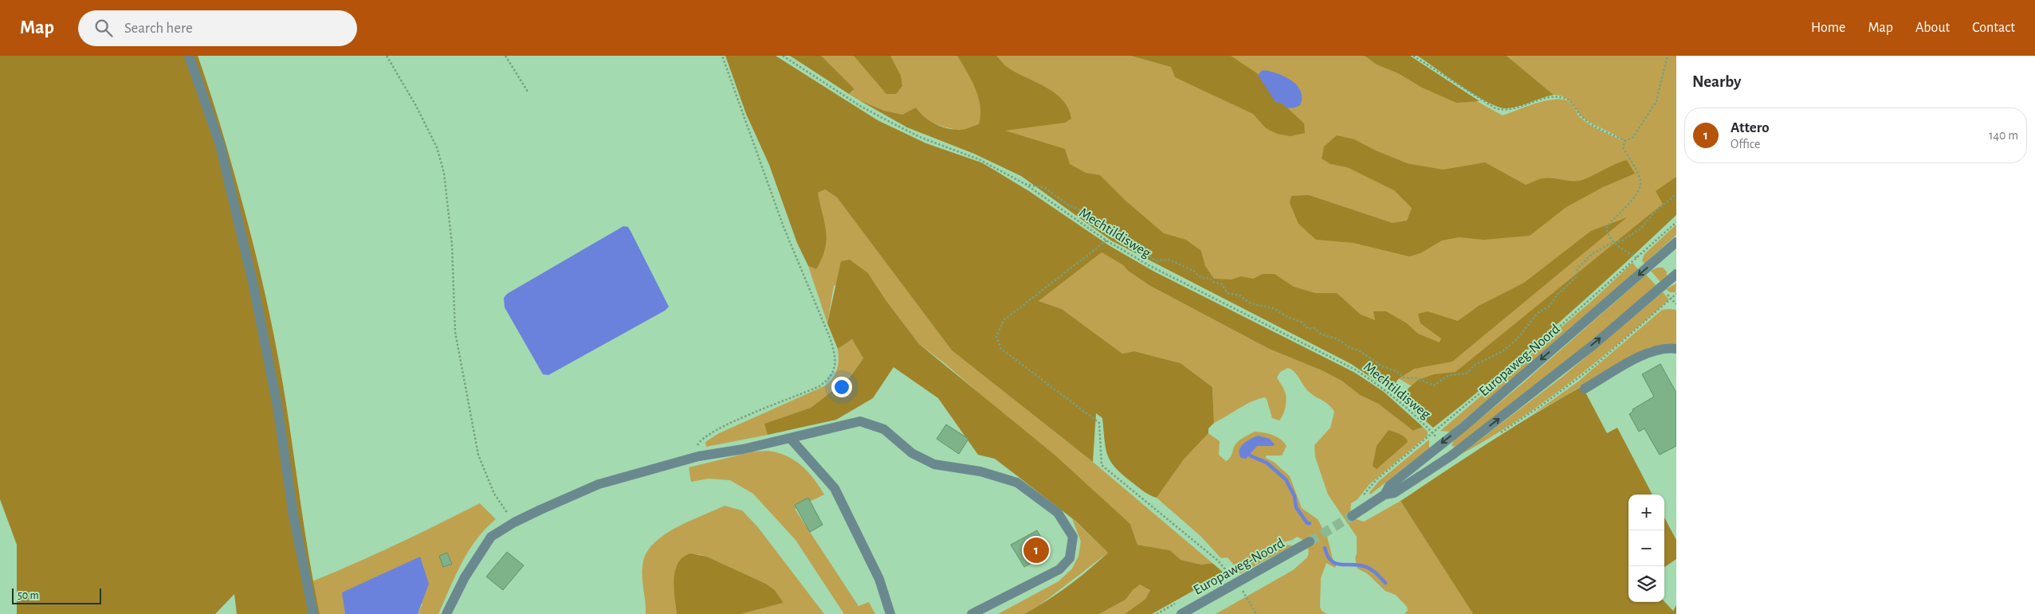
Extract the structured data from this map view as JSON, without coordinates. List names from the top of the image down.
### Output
{
  "streets": {
    "street": ["Europaweg-Noord"],
    "path": ["Mechtildisweg"]
  },
  "crossings": [
    ["Mechtildisweg", "Europaweg-Noord"]
  ],
  "scale_bar": "50 m",
  "page": {
    "header": "Map",
    "search": "Search here",
    "nav": [
      "Home",
      "Map",
      "About",
      "Contact"
    ],
    "heading": "Nearby",
    "list": [
      {
        "mark": "1",
        "name": "Attero",
        "note": "Office",
        "value": "140 m"
      }
    ],
    "map_buttons": ["+", "−"],
    "pins": "1",
    "scale": "50 m"
  }
}
